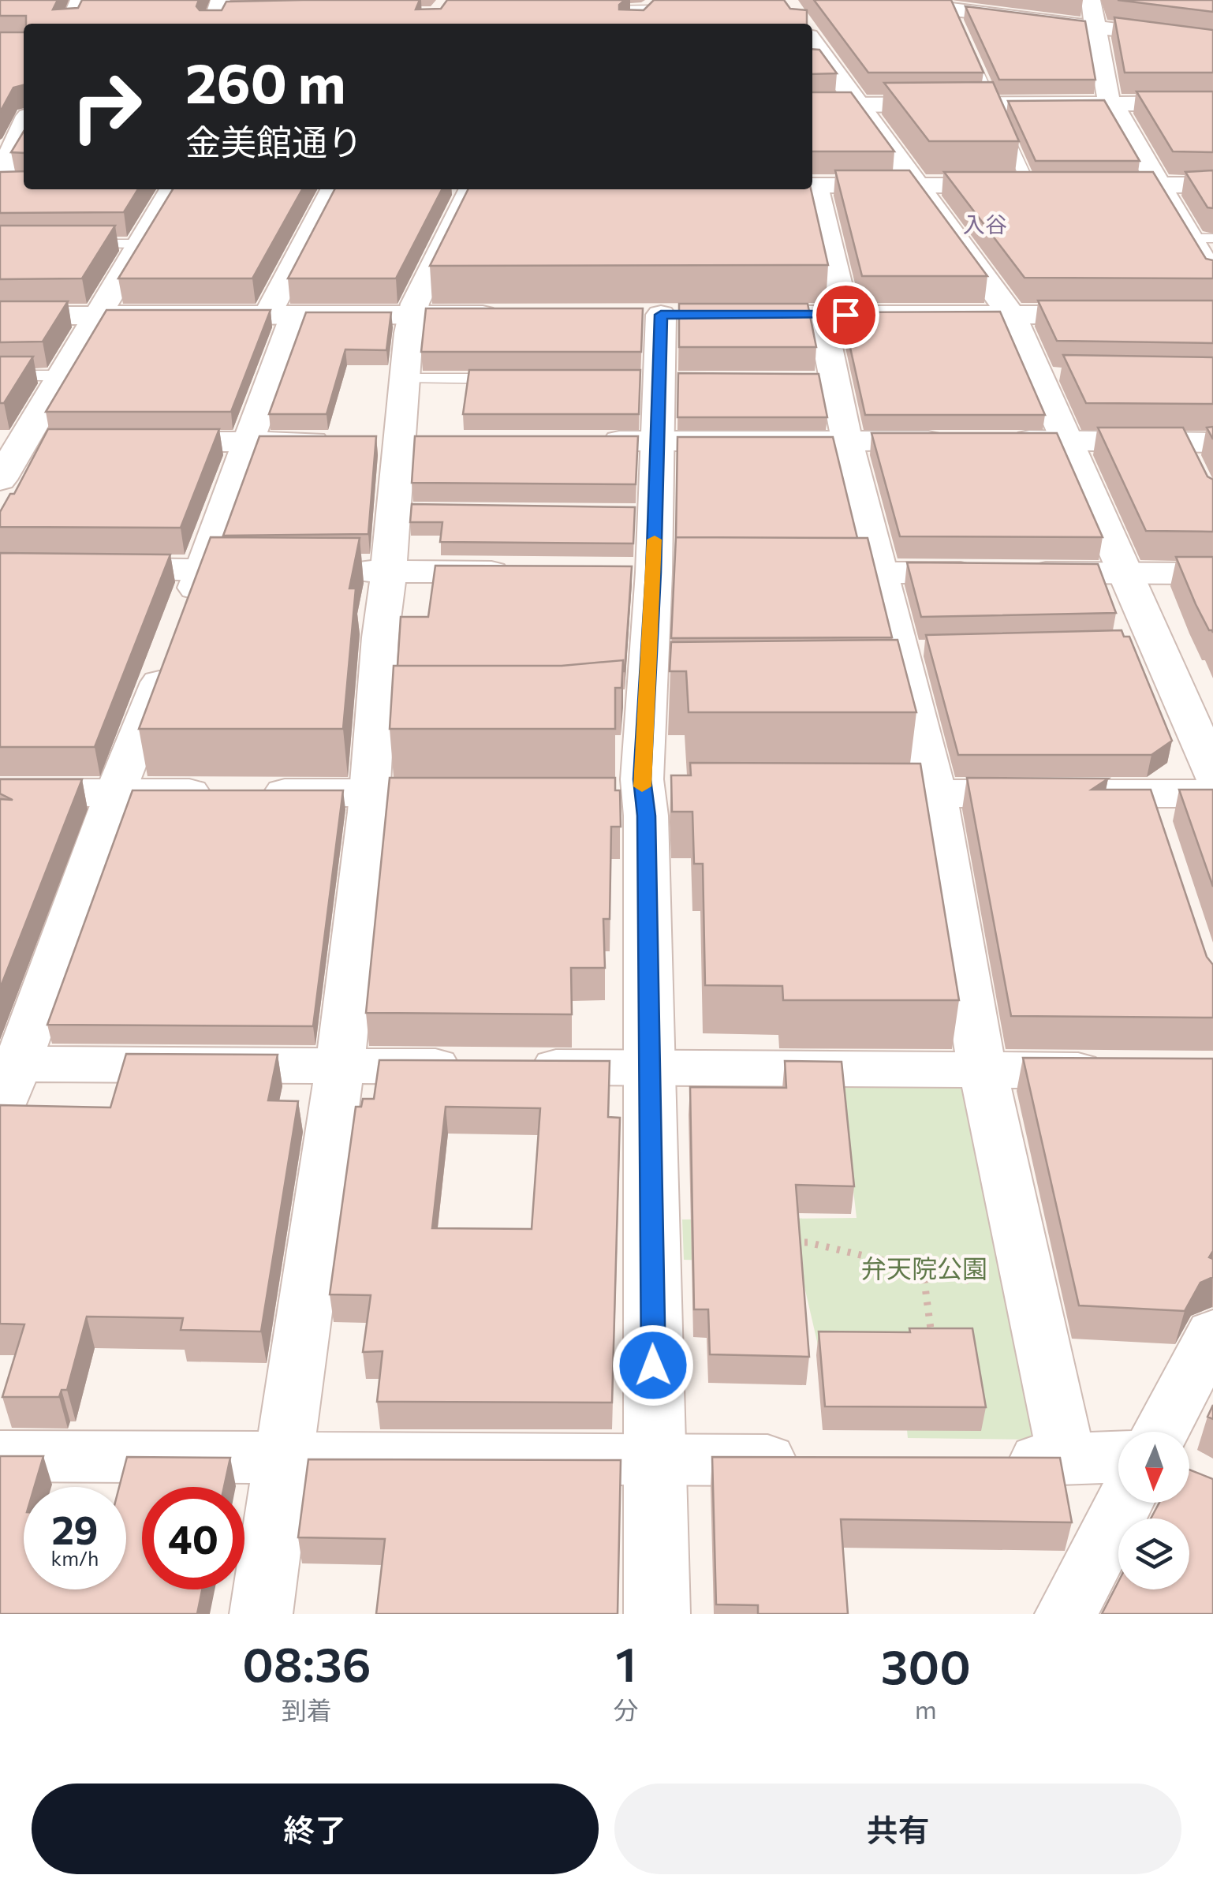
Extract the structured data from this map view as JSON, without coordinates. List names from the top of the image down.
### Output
{
  "districts": ["入谷"],
  "parks": ["弁天院公園"],
  "north": "bottom",
  "page": {
    "turn": ["260 m", "金美館通り"],
    "speed": "29 km/h",
    "limit": "40",
    "eta": [
      "08:36",
      "到着",
      "1",
      "分",
      "300",
      "m"
    ],
    "buttons": ["終了", "共有"]
  }
}
